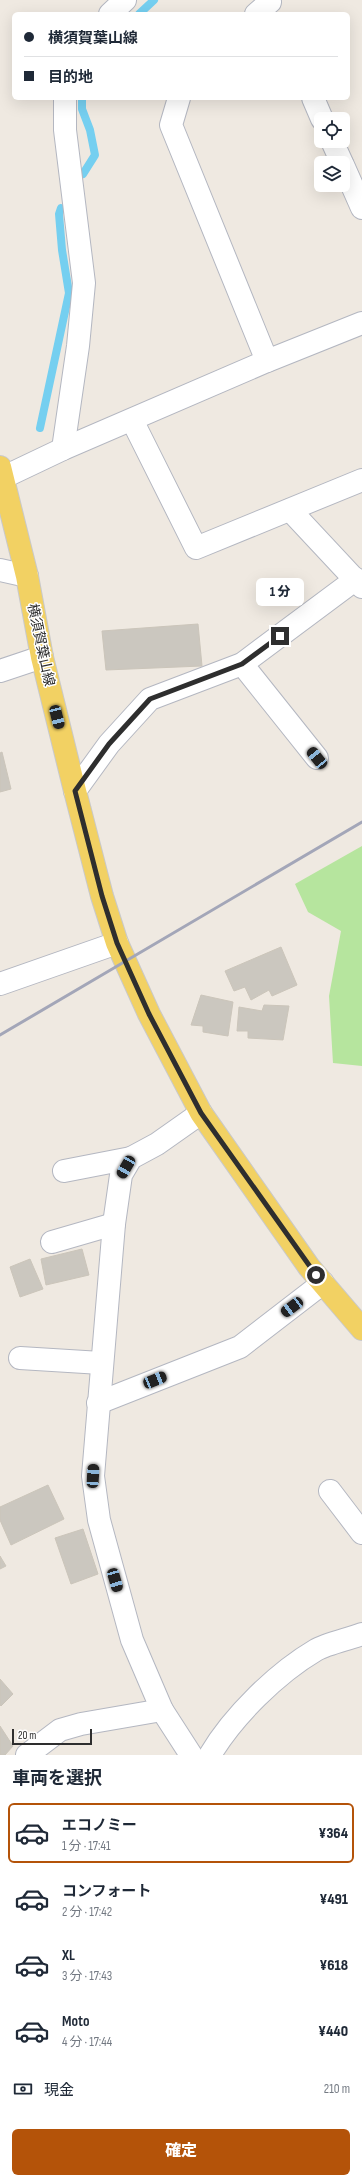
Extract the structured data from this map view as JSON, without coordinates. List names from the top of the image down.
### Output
{
  "streets": {
    "main road": ["横須賀葉山線"]
  },
  "scale_bar": "20 m",
  "page": {
    "banner": ["横須賀葉山線", "目的地"],
    "bubble": "1 分",
    "scale": "20 m",
    "heading": "車両を選択",
    "list": [
      {
        "name": "エコノミー",
        "note": "1 分 · 17:41",
        "value": "¥364"
      },
      {
        "name": "コンフォート",
        "note": "2 分 · 17:42",
        "value": "¥491"
      },
      {
        "name": "XL",
        "note": "3 分 · 17:43",
        "value": "¥618"
      },
      {
        "name": "Moto",
        "note": "4 分 · 17:44",
        "value": "¥440"
      }
    ],
    "pay": ["現金", "210 m"],
    "buttons": "確定"
  }
}
